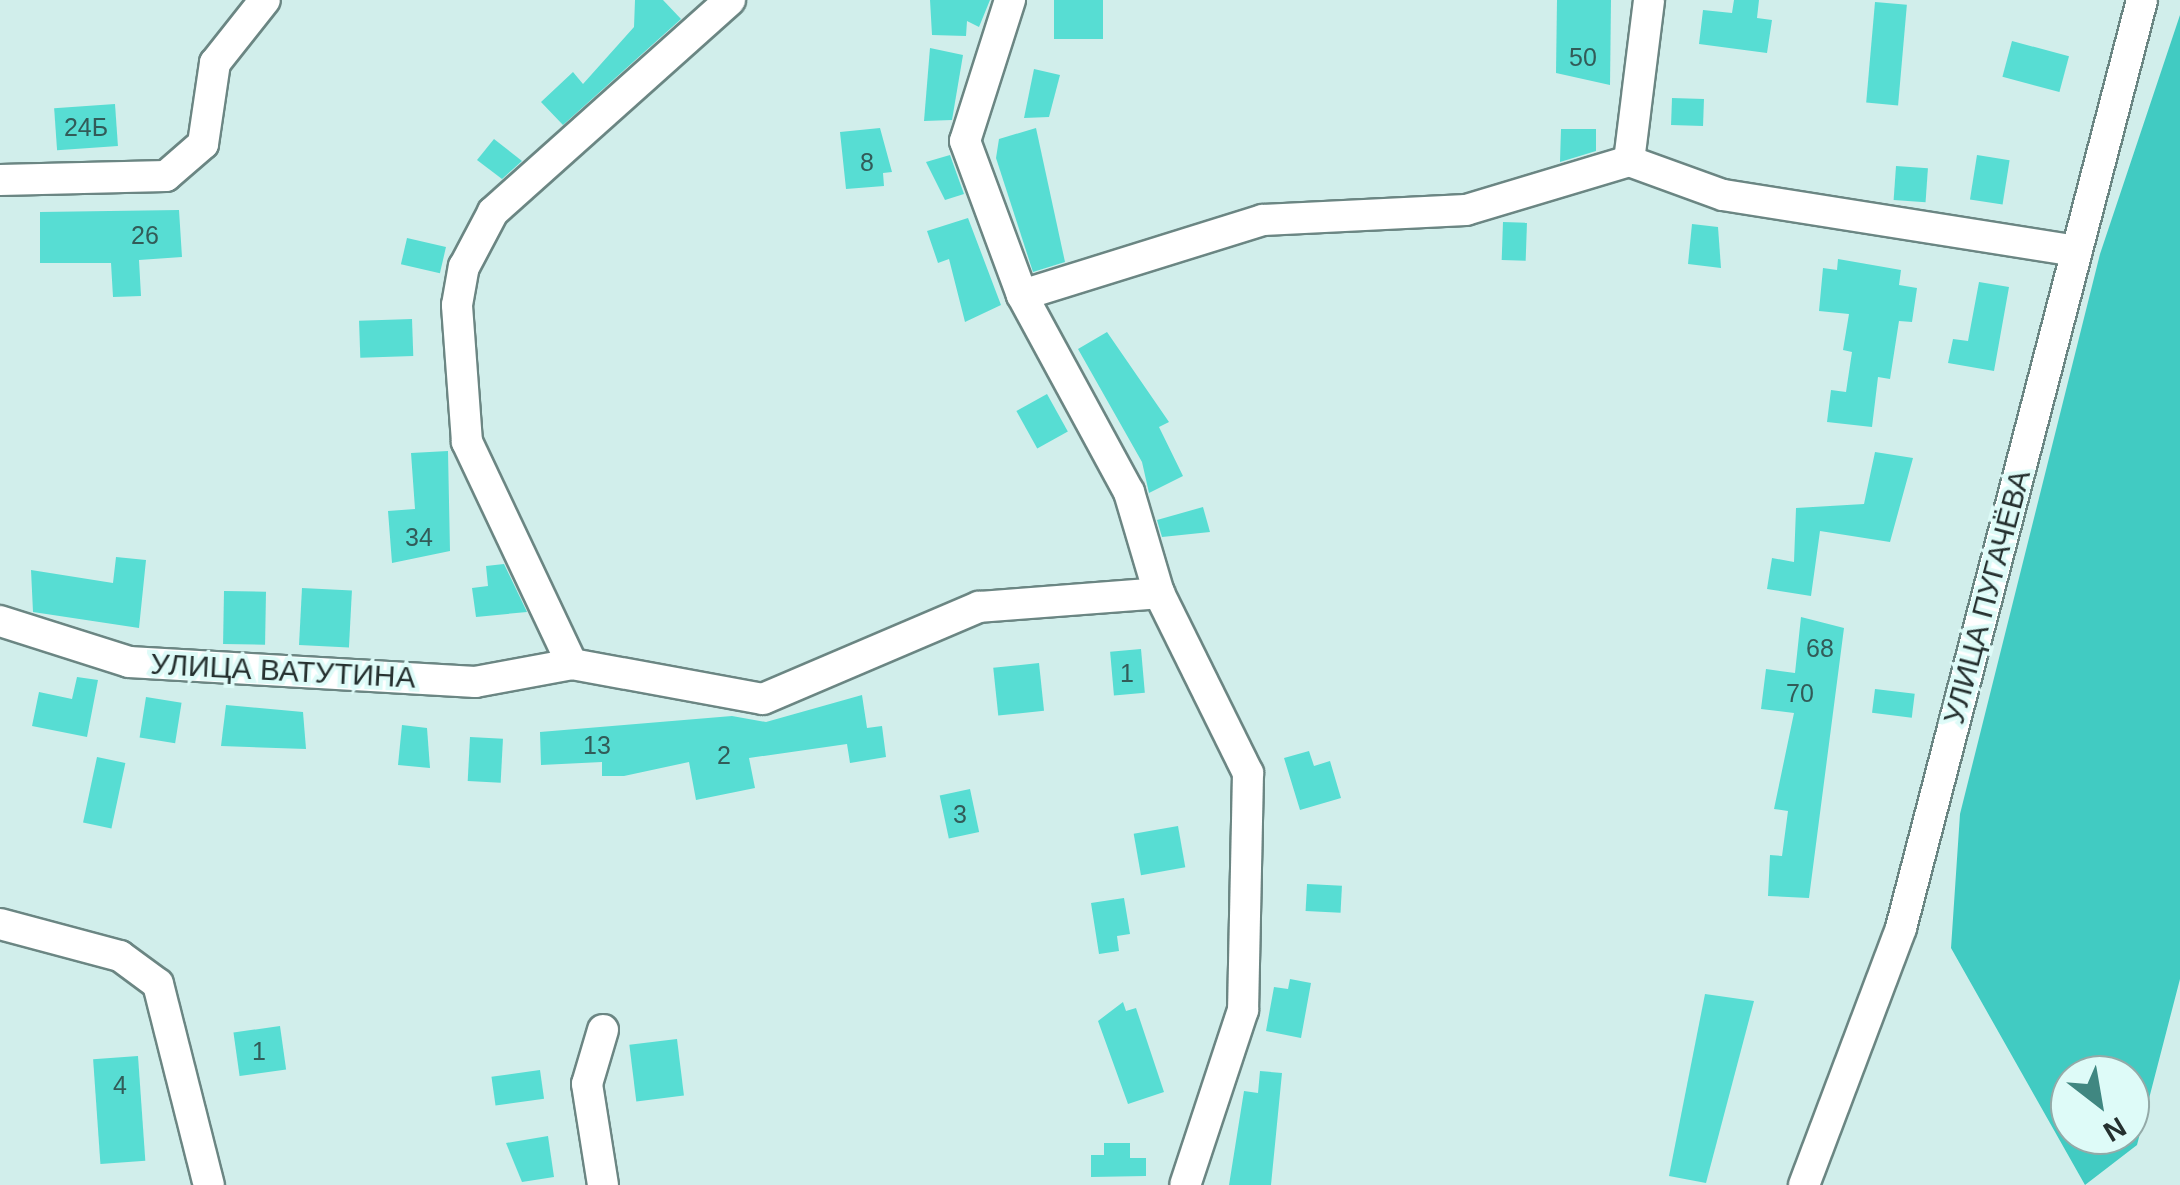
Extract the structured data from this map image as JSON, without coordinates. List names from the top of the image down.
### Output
{
  "streets": {
    "street": ["УЛИЦА ПУГАЧЁВА", "УЛИЦА ВАТУТИНА"]
  },
  "house_numbers": [
    "50",
    "24Б",
    "8",
    "26",
    "34",
    "68",
    "1",
    "70",
    "13",
    "2",
    "3",
    "1",
    "4"
  ],
  "north": "bottom right"
}
